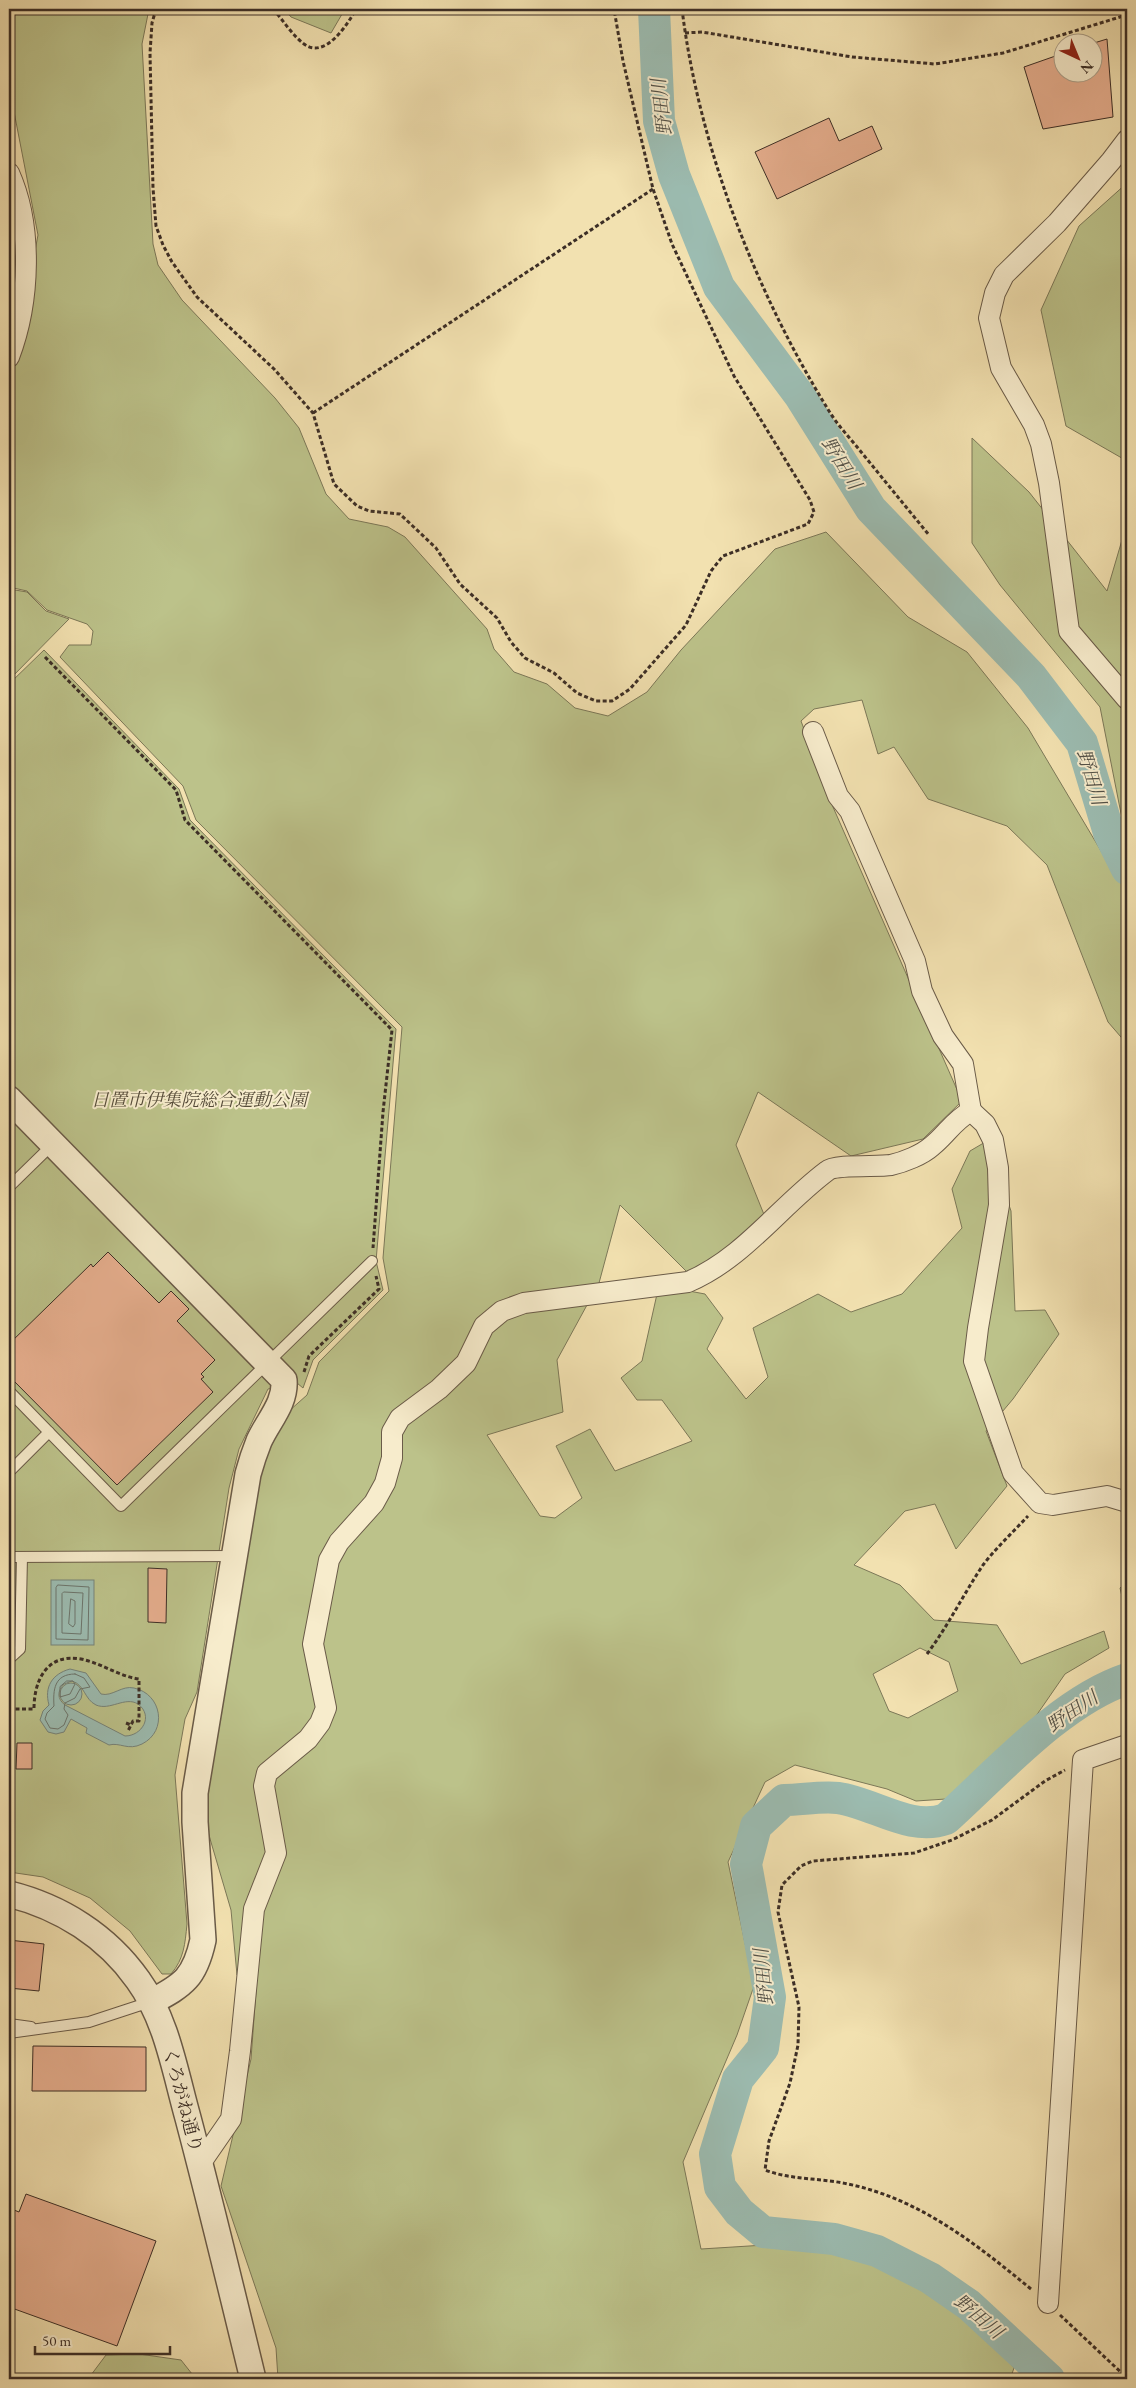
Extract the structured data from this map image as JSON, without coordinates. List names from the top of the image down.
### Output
{
  "streets": {
    "street": ["くろがね通り"]
  },
  "water": ["野田川"],
  "parks": ["日置市伊集院総合運動公園"],
  "scale_bar": "50 m",
  "north": "bottom right"
}
